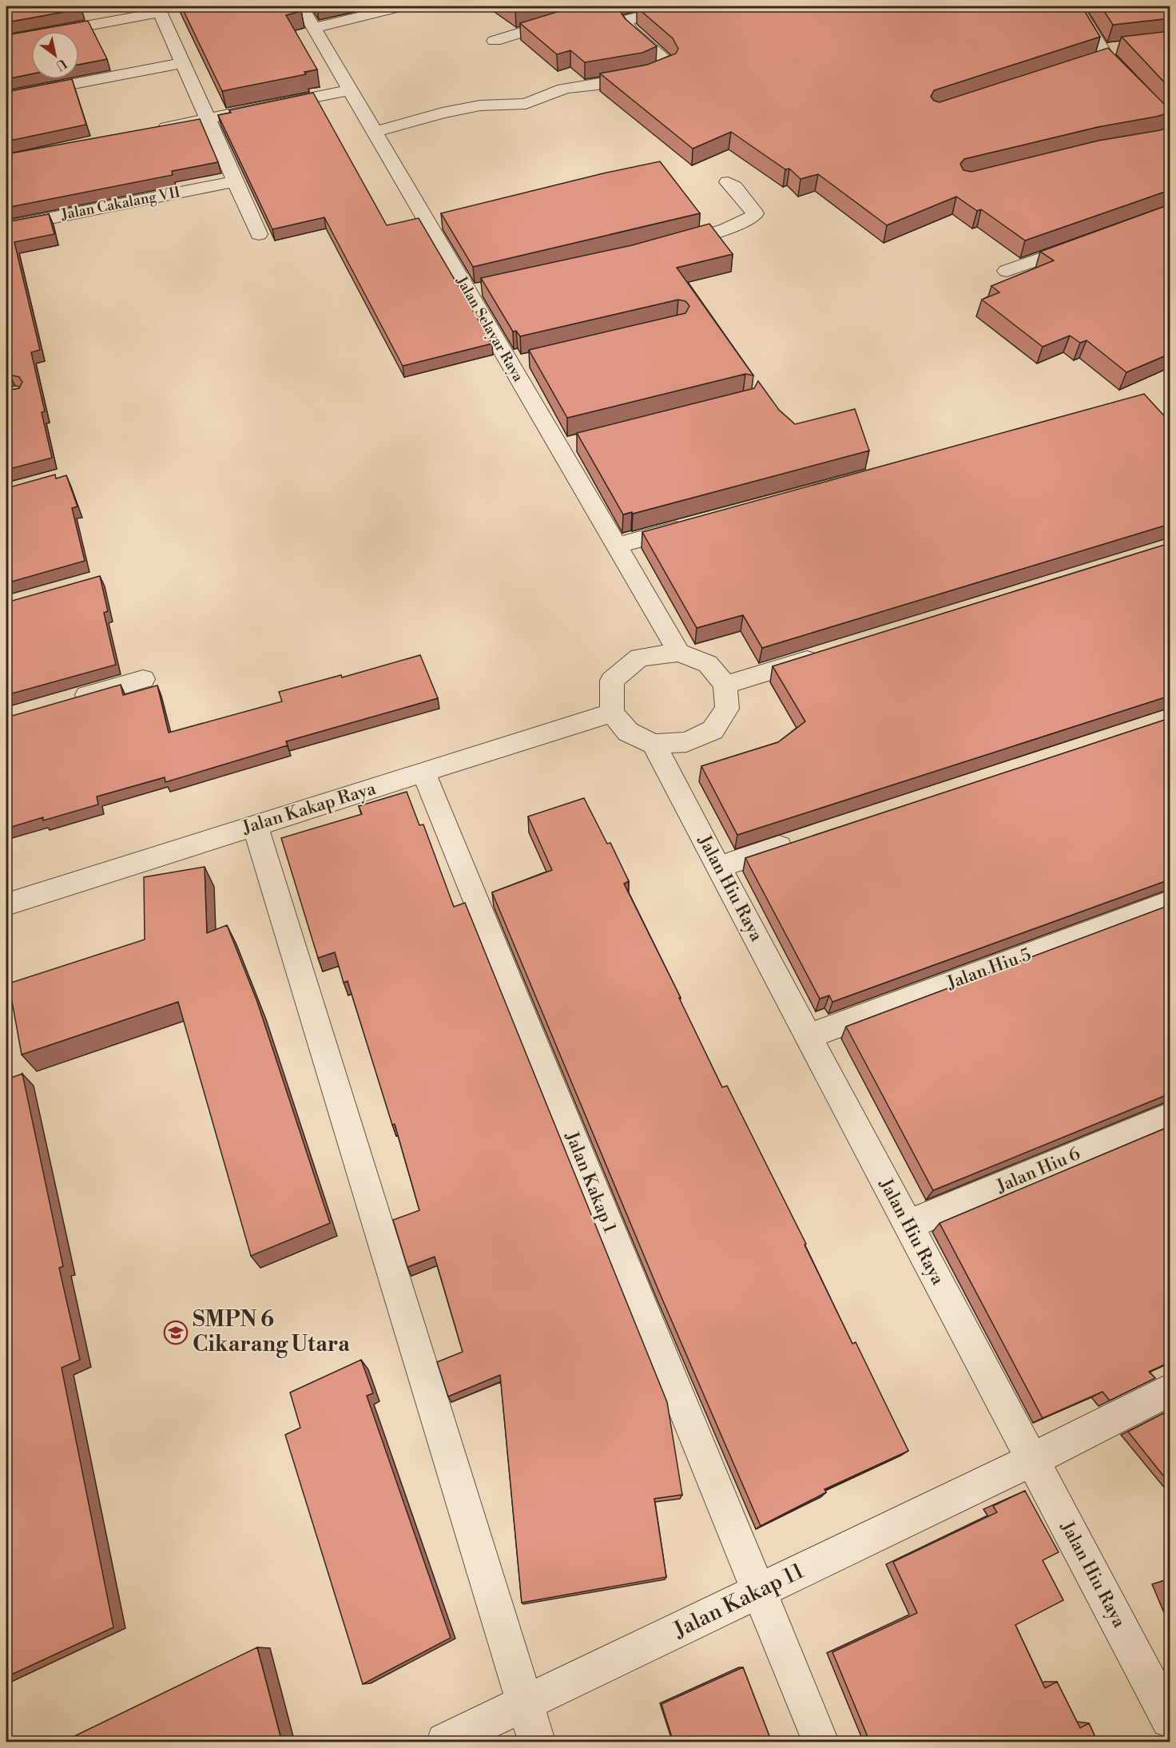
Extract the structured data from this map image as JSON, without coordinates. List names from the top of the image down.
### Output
{
  "streets": {
    "street": [
      "Jalan Cakalang VII",
      "Jalan Selayar Raya",
      "Jalan Kakap Raya",
      "Jalan Hiu Raya",
      "Jalan Hiu 5",
      "Jalan Hiu 6",
      "Jalan Kakap 1",
      "Jalan Kakap 11"
    ]
  },
  "crossings": [
    ["Jalan Selayar Raya", "Jalan Kakap Raya"],
    ["Jalan Selayar Raya", "Jalan Hiu Raya"],
    ["Jalan Kakap Raya", "Jalan Hiu Raya"],
    ["Jalan Kakap Raya", "Jalan Kakap 1"],
    ["Jalan Hiu Raya", "Jalan Hiu 5"],
    ["Jalan Hiu Raya", "Jalan Hiu 6"],
    ["Jalan Hiu Raya", "Jalan Kakap 11"],
    ["Jalan Kakap 1", "Jalan Kakap 11"]
  ],
  "places": {
    "school or university": ["SMPN 6 Cikarang Utara"]
  },
  "north": "bottom right"
}
